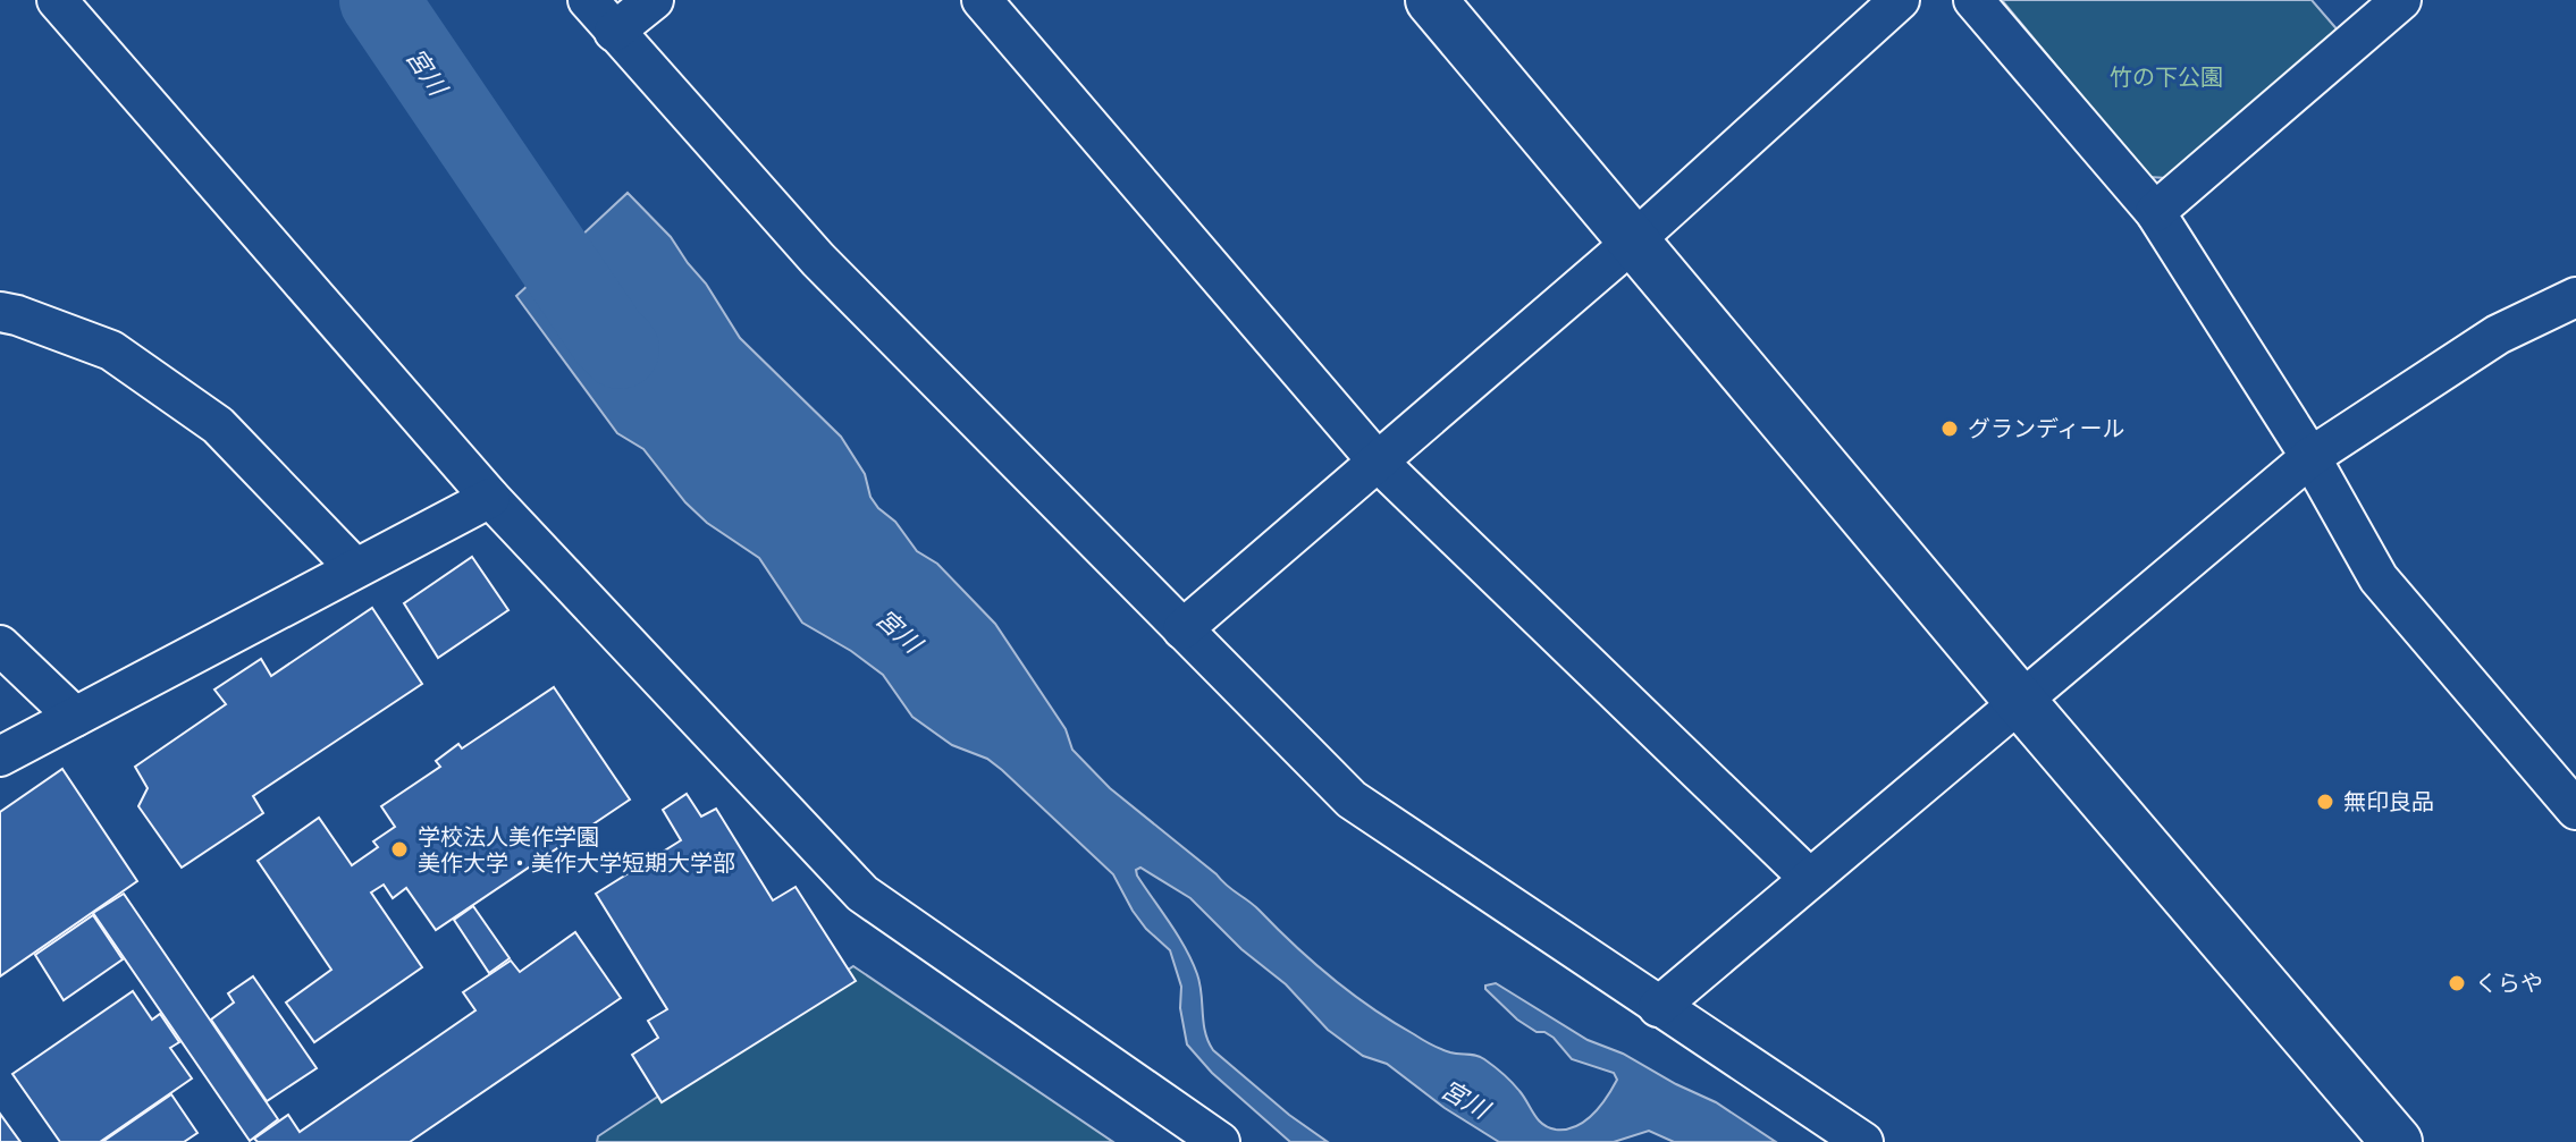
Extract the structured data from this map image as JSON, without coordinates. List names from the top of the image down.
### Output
{
  "water": ["宮川"],
  "parks": ["竹の下公園"],
  "places": [
    "グランディール",
    "無印良品",
    "学校法人美作学園 美作大学・美作大学短期大学部",
    "くらや"
  ]
}
